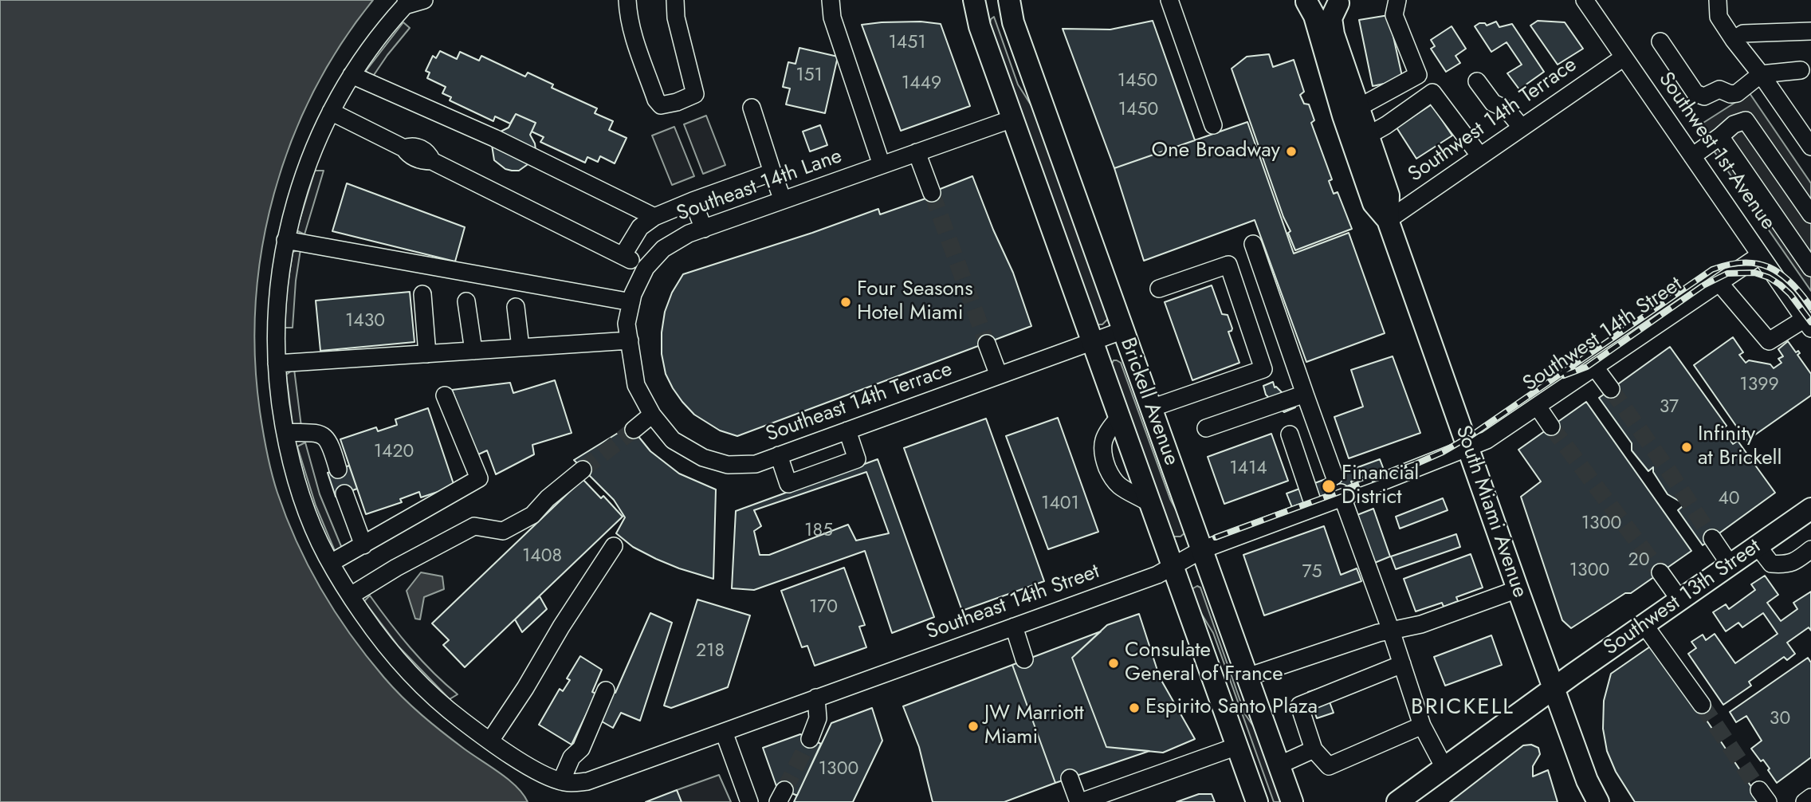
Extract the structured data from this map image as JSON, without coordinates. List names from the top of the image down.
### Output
{
  "streets": {
    "main road": ["Brickell Avenue", "South Miami Avenue", "Southwest 13th Street"],
    "street": [
      "Southwest 14th Terrace",
      "Southwest 1st Avenue",
      "Southeast 14th Lane",
      "Southwest 14th Street",
      "Southeast 14th Terrace",
      "Southeast 14th Street"
    ]
  },
  "crossings": [
    ["Southwest 14th Terrace", "Southwest 1st Avenue"],
    ["Southwest 14th Terrace", "South Miami Avenue"],
    ["Southwest 1st Avenue", "Southwest 14th Street"],
    ["Southeast 14th Lane", "Brickell Avenue"],
    ["Southeast 14th Lane", "Southeast 14th Terrace"],
    ["Southwest 14th Street", "South Miami Avenue"],
    ["Southwest 14th Street", "Southeast 14th Street"],
    ["Brickell Avenue", "Southeast 14th Terrace"],
    ["Brickell Avenue", "Southeast 14th Street"],
    ["South Miami Avenue", "Southwest 13th Street"],
    ["South Miami Avenue", "Southeast 14th Street"]
  ],
  "districts": ["BRICKELL"],
  "places": [
    "One Broadway",
    "Four Seasons Hotel Miami",
    "Infinity at Brickell",
    "Financial District",
    "Consulate General of France",
    "Espirito Santo Plaza",
    "JW Marriott Miami"
  ],
  "house_numbers": [
    "1451",
    "151",
    "1450",
    "1449",
    "1450",
    "1430",
    "1399",
    "37",
    "1420",
    "1414",
    "40",
    "1401",
    "1300",
    "185",
    "1408",
    "20",
    "1300",
    "75",
    "170",
    "218",
    "30",
    "1300"
  ]
}
